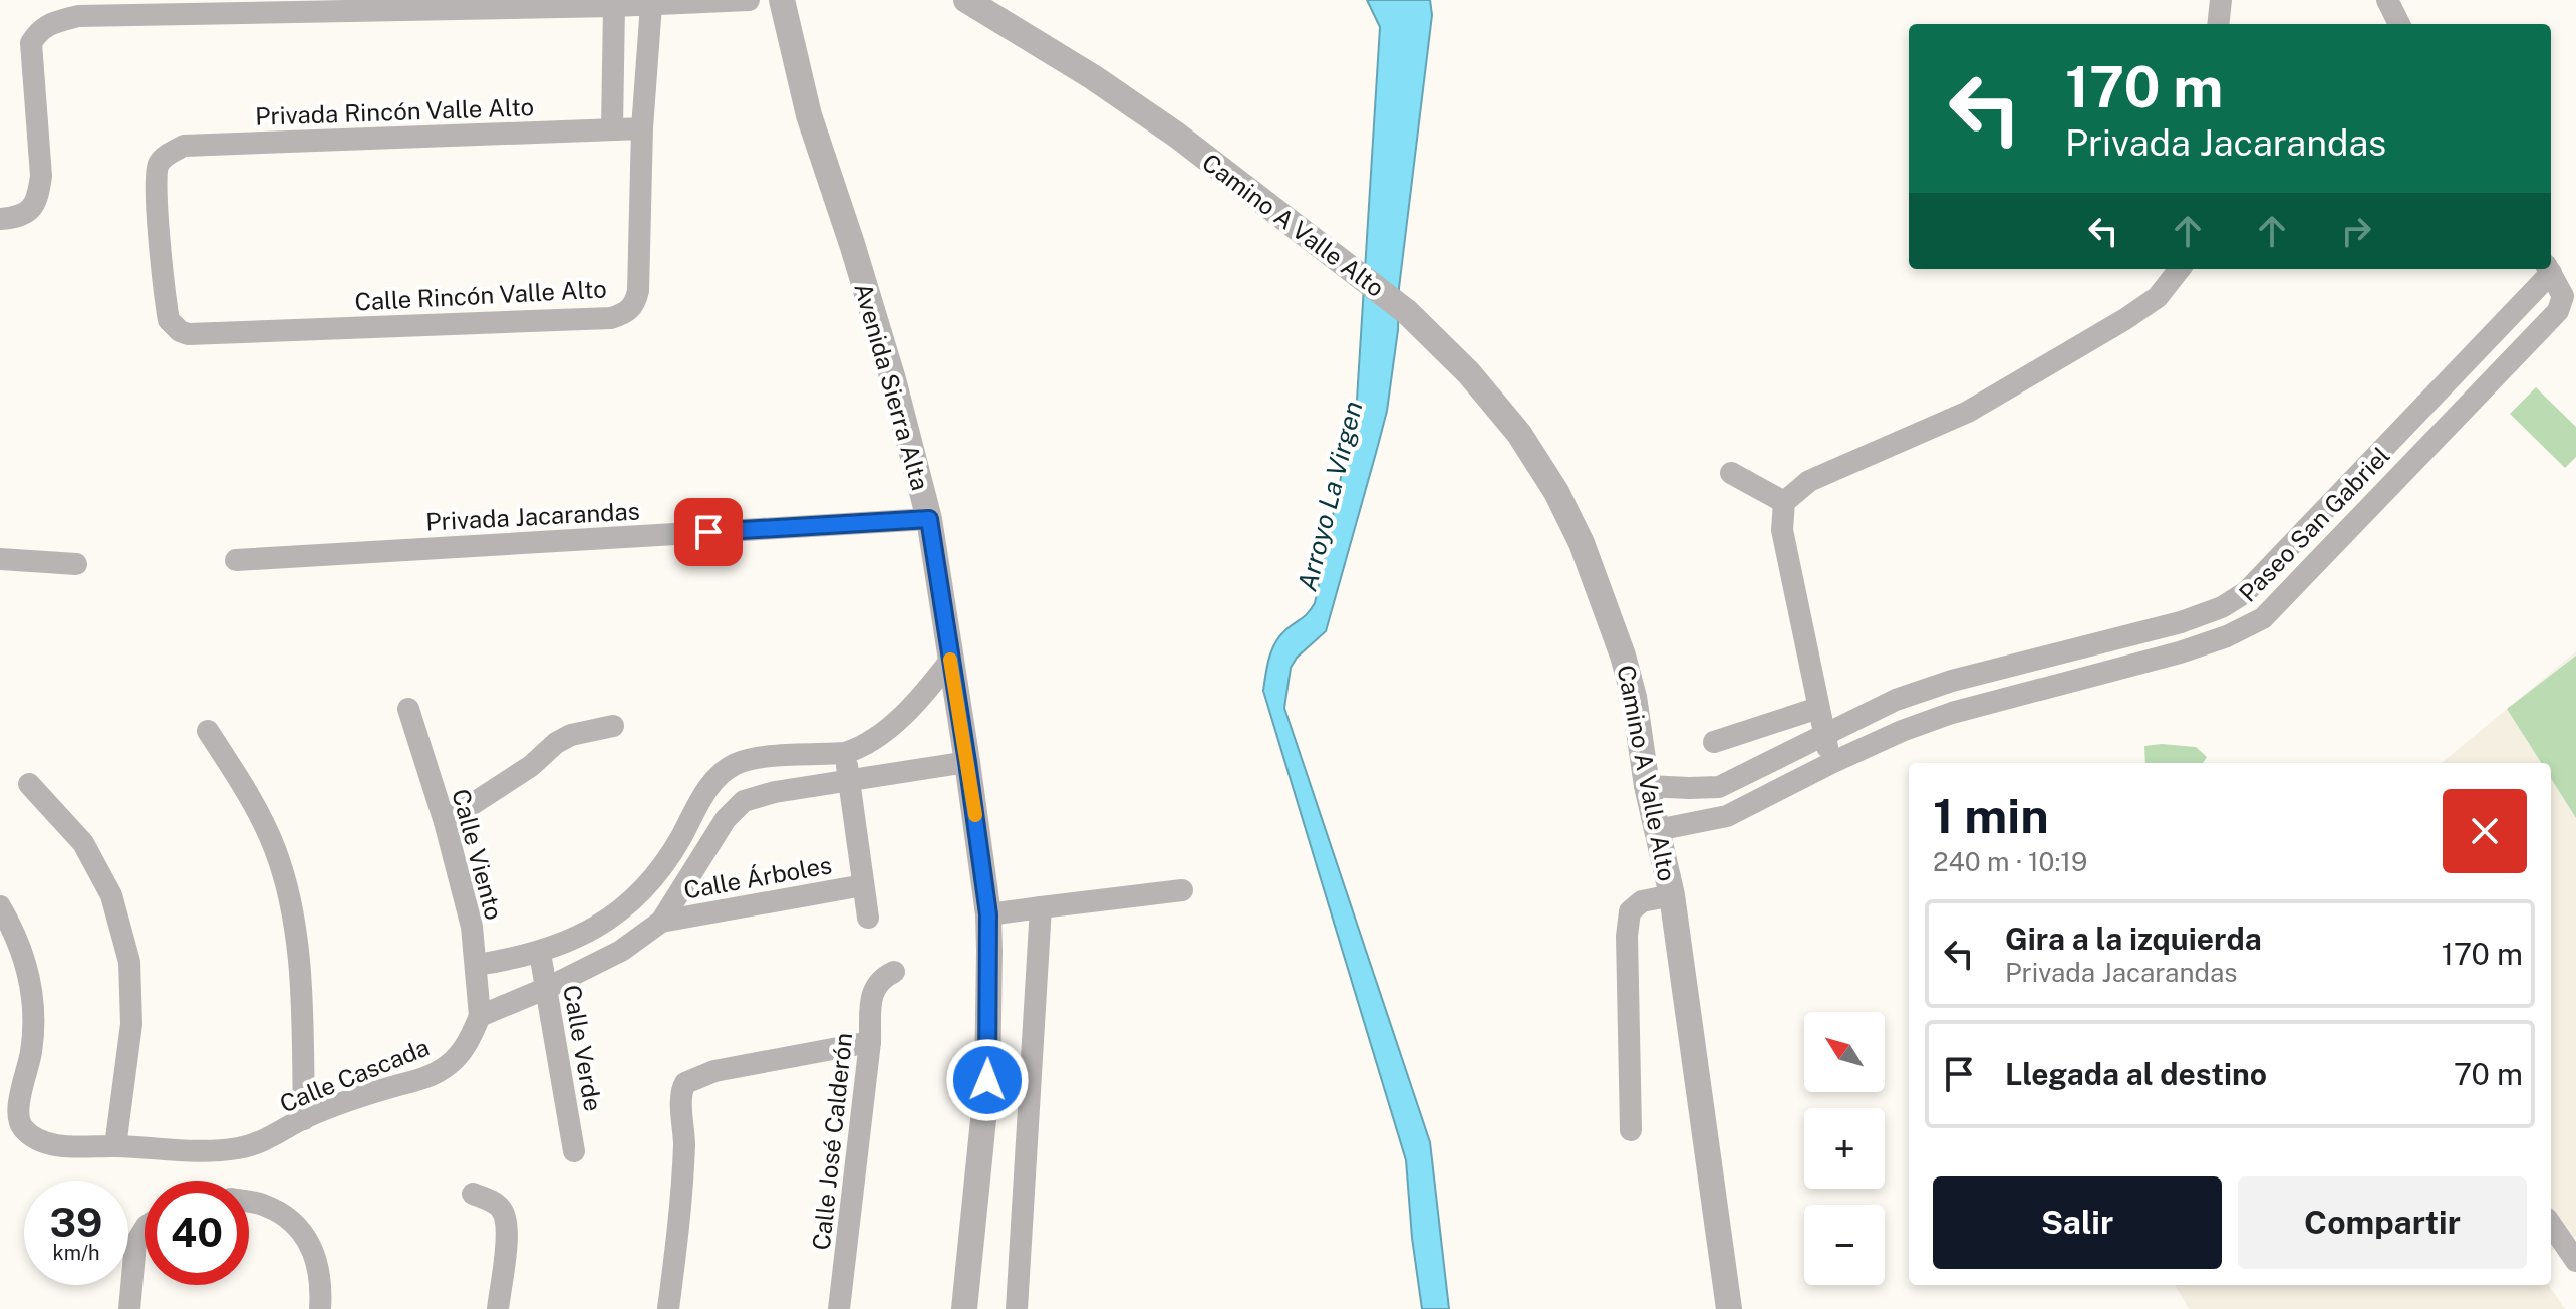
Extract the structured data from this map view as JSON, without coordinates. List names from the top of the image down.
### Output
{
  "streets": {
    "street": [
      "Privada Rincón Valle Alto",
      "Camino A Valle Alto",
      "Calle Rincón Valle Alto",
      "Avenida Sierra Alta",
      "Privada Jacarandas",
      "Paseo San Gabriel",
      "Calle Viento",
      "Calle Árboles",
      "Calle Verde",
      "Calle Cascada",
      "Calle José Calderón"
    ]
  },
  "crossings": [
    ["Privada Rincón Valle Alto", "Calle Rincón Valle Alto"],
    ["Camino A Valle Alto", "Paseo San Gabriel"],
    ["Avenida Sierra Alta", "Privada Jacarandas"],
    ["Calle Viento", "Calle Cascada"]
  ],
  "water": ["Arroyo La Virgen"],
  "north": "top left",
  "page": {
    "turn": ["170 m", "Privada Jacarandas"],
    "heading": ["1 min", "240 m · 10:19"],
    "list": [
      {
        "name": "Gira a la izquierda",
        "note": "Privada Jacarandas",
        "value": "170 m"
      },
      {
        "name": "Llegada al destino",
        "value": "70 m"
      }
    ],
    "map_buttons": ["+", "−"],
    "buttons": ["Salir", "Compartir"],
    "speed": "39 km/h",
    "limit": "40"
  }
}
